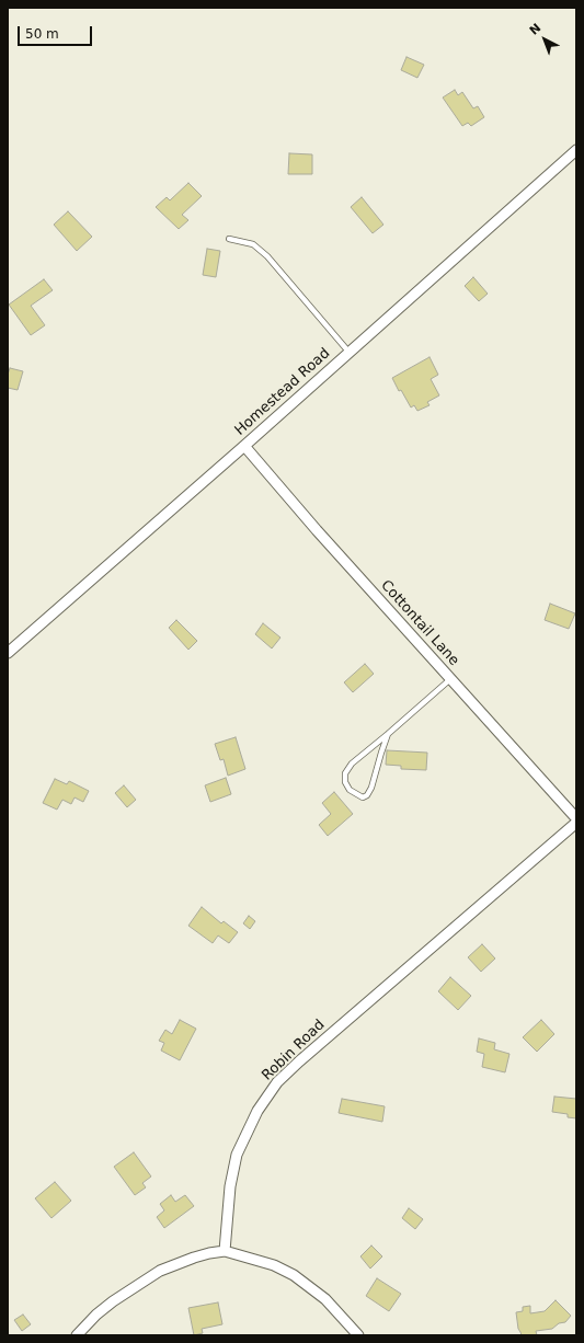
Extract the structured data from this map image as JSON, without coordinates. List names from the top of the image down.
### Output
{
  "streets": {
    "street": ["Homestead Road", "Cottontail Lane", "Robin Road"]
  },
  "crossings": [
    ["Homestead Road", "Cottontail Lane"]
  ],
  "scale_bar": "50 m",
  "north": "top left"
}
